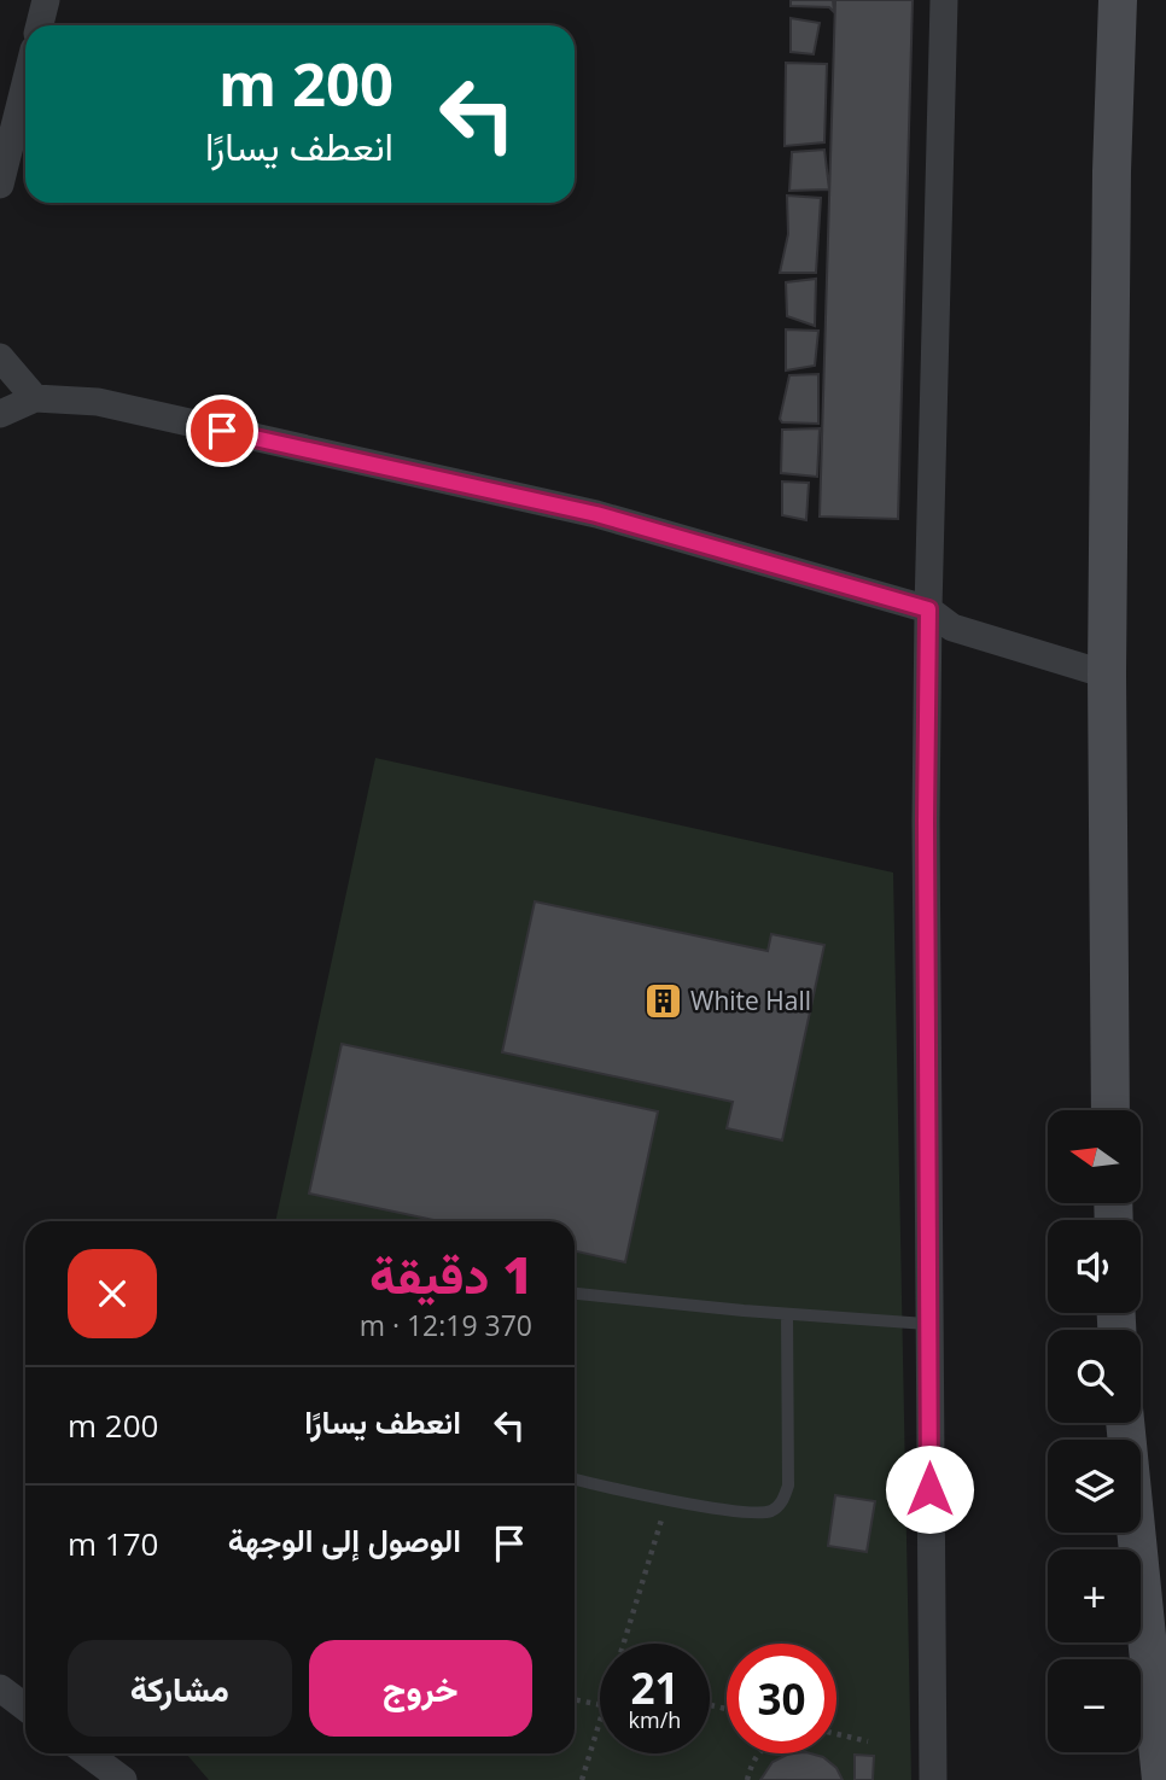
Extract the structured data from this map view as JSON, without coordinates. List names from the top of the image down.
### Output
{
  "places": {
    "building": ["White Hall"]
  },
  "north": "left",
  "page": {
    "turn": ["200 m", "انعطف يسارًا"],
    "map_buttons": ["+", "−"],
    "heading": ["1 دقيقة", "370 m · 12:19"],
    "list": [
      {
        "name": "انعطف يسارًا",
        "value": "200 m"
      },
      {
        "name": "الوصول إلى الوجهة",
        "value": "170 m"
      }
    ],
    "buttons": ["خروج", "مشاركة"],
    "speed": "21 km/h",
    "limit": "30"
  }
}
